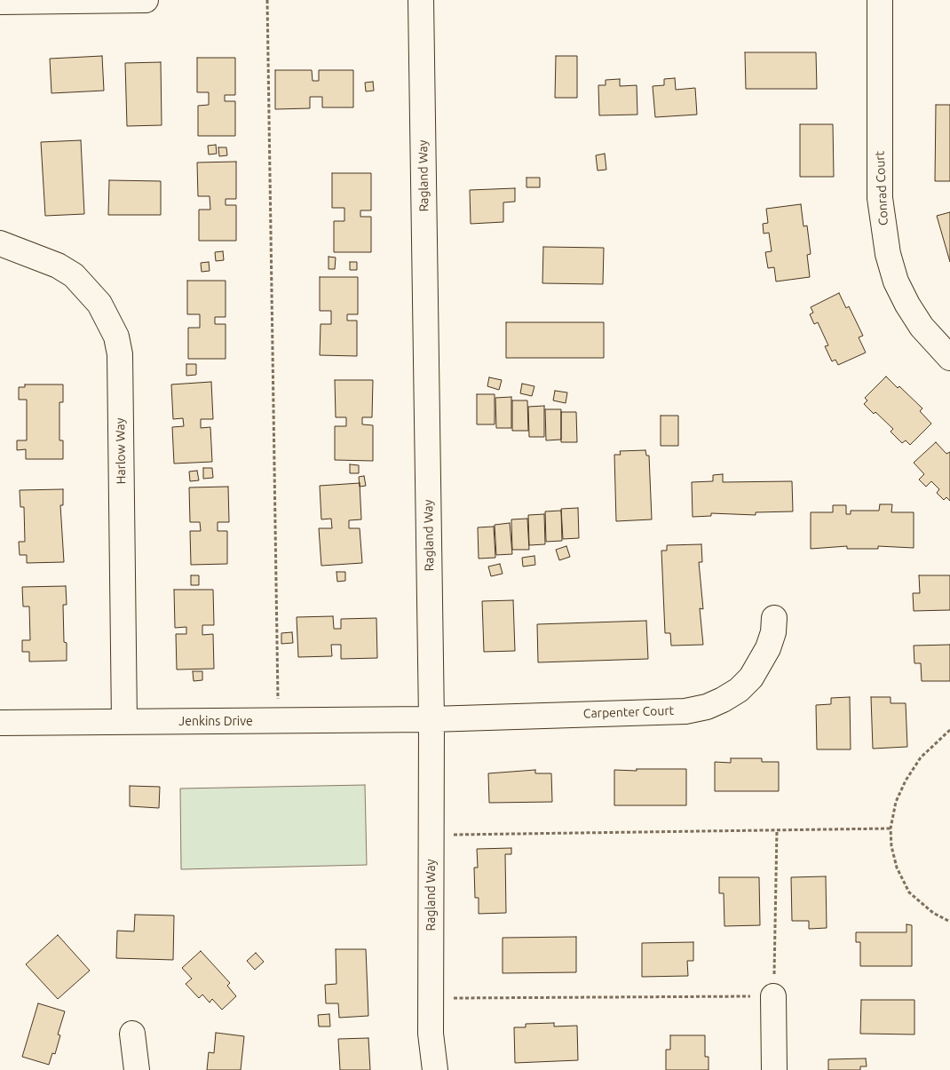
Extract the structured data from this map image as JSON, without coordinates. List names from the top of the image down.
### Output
{
  "streets": {
    "street": [
      "Ragland Way",
      "Conrad Court",
      "Harlow Way",
      "Carpenter Court",
      "Jenkins Drive"
    ]
  },
  "crossings": [
    ["Ragland Way", "Carpenter Court"],
    ["Ragland Way", "Jenkins Drive"],
    ["Harlow Way", "Jenkins Drive"],
    ["Carpenter Court", "Jenkins Drive"]
  ]
}
